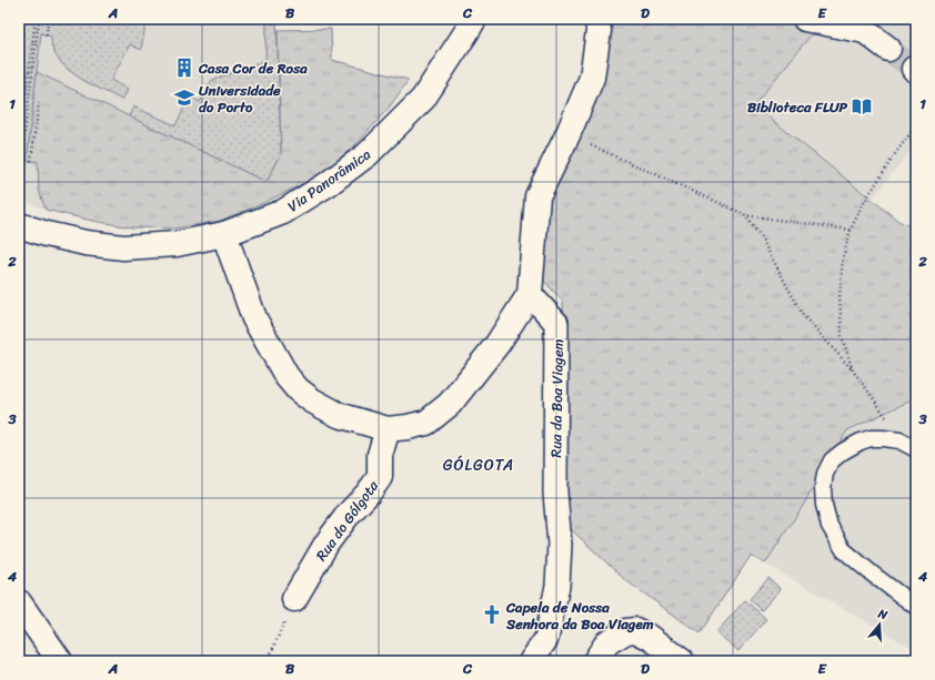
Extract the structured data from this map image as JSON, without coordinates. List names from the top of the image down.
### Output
{
  "streets": {
    "street": ["Via Panorâmica", "Rua da Boa Viagem", "Rua do Gólgota"]
  },
  "districts": ["GÓLGOTA"],
  "places": {
    "building": ["Casa Cor de Rosa"],
    "school or university": ["Universidade do Porto"],
    "library": ["Biblioteca FLUP"],
    "church": ["Capela de Nossa Senhora da Boa Viagem"]
  },
  "north": "top",
  "grid": {
    "columns": [
      "A",
      "B",
      "C",
      "D",
      "E"
    ],
    "rows": [
      "1",
      "2",
      "3",
      "4"
    ]
  }
}
